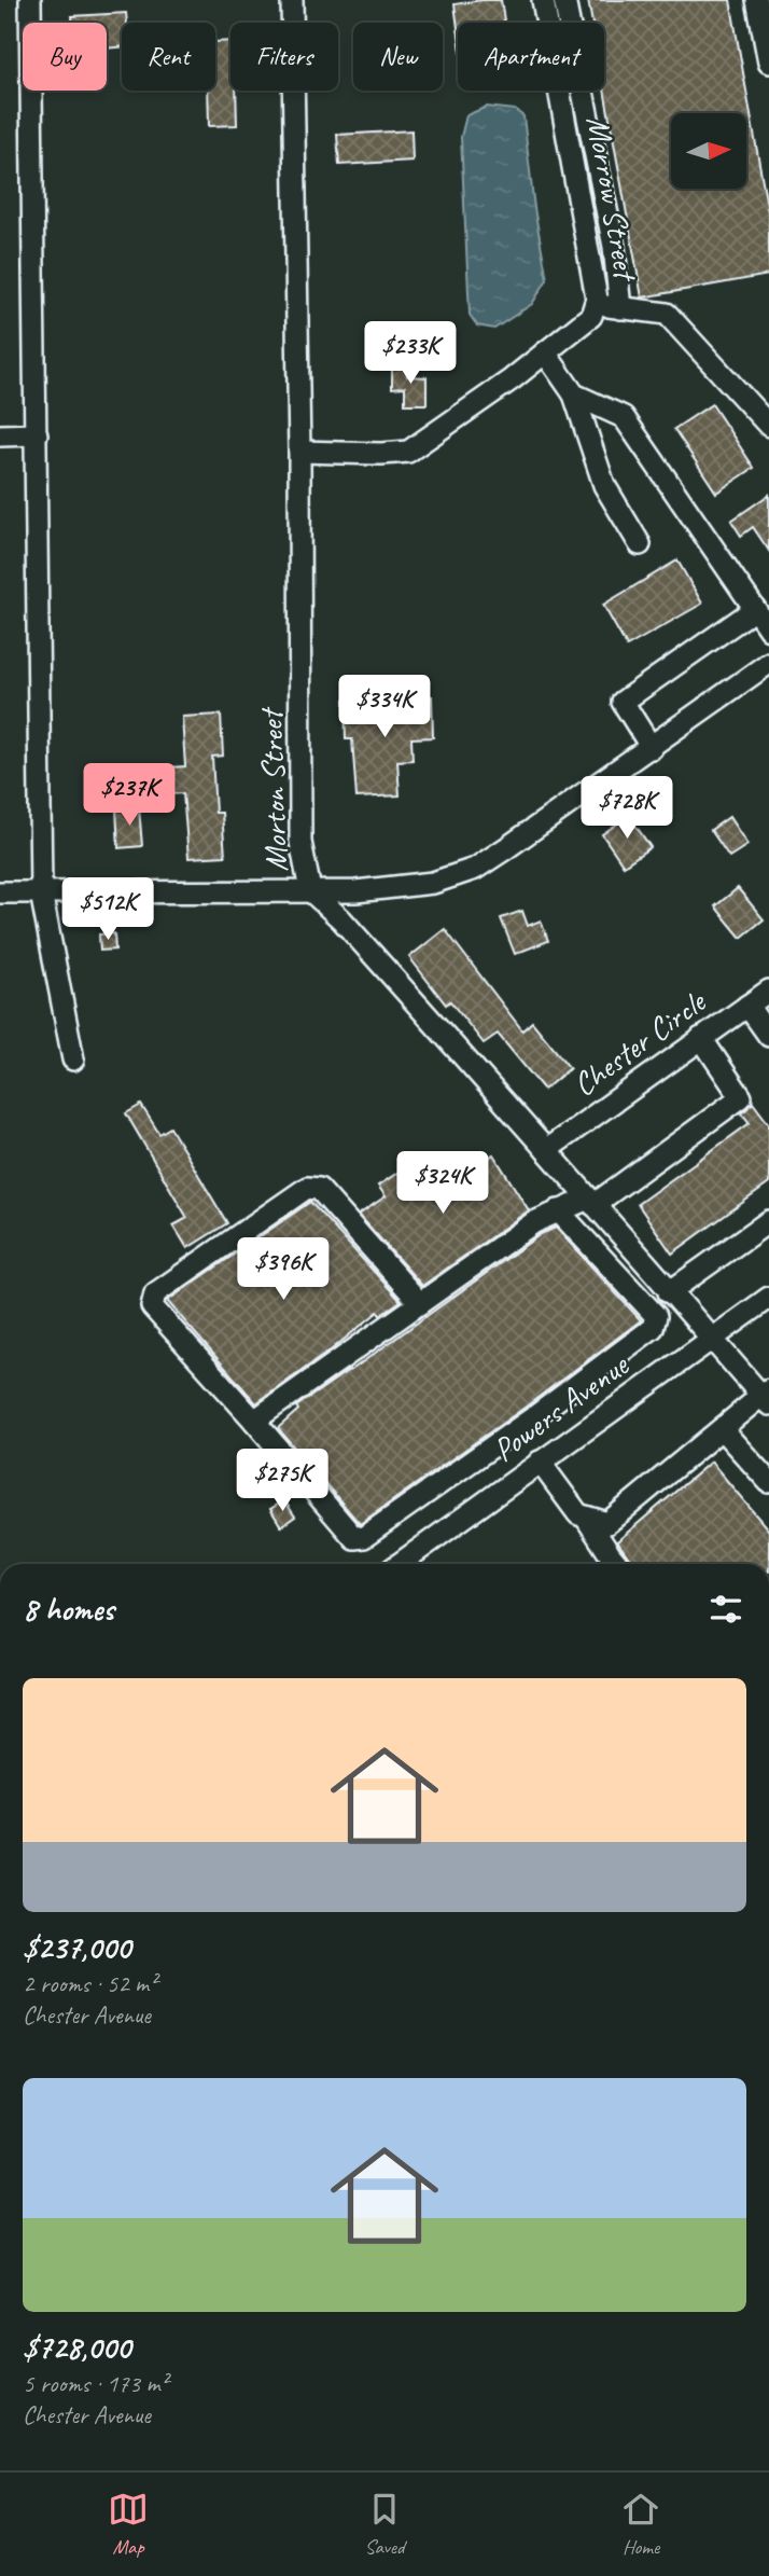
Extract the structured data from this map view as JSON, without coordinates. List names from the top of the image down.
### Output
{
  "streets": {
    "street": [
      "Morrow Street",
      "Morton Street",
      "Chester Circle",
      "Powers Avenue"
    ]
  },
  "crossings": [
    ["Morton Street", "Chester Circle"],
    ["Morton Street", "Powers Avenue"]
  ],
  "north": "right",
  "page": {
    "chip": [
      "Buy",
      "Rent",
      "Filters",
      "New",
      "Apartment"
    ],
    "price": [
      "$233K",
      "$334K",
      "$237K",
      "$728K",
      "$512K",
      "$324K",
      "$396K",
      "$275K"
    ],
    "heading": "8 homes",
    "list": [
      {
        "name": "$237,000",
        "note": "2 rooms · 52 m² · Chester Avenue"
      },
      {
        "name": "$728,000",
        "note": "5 rooms · 173 m² · Chester Avenue"
      }
    ],
    "tabs": ["Map", "Saved", "Home"]
  }
}
